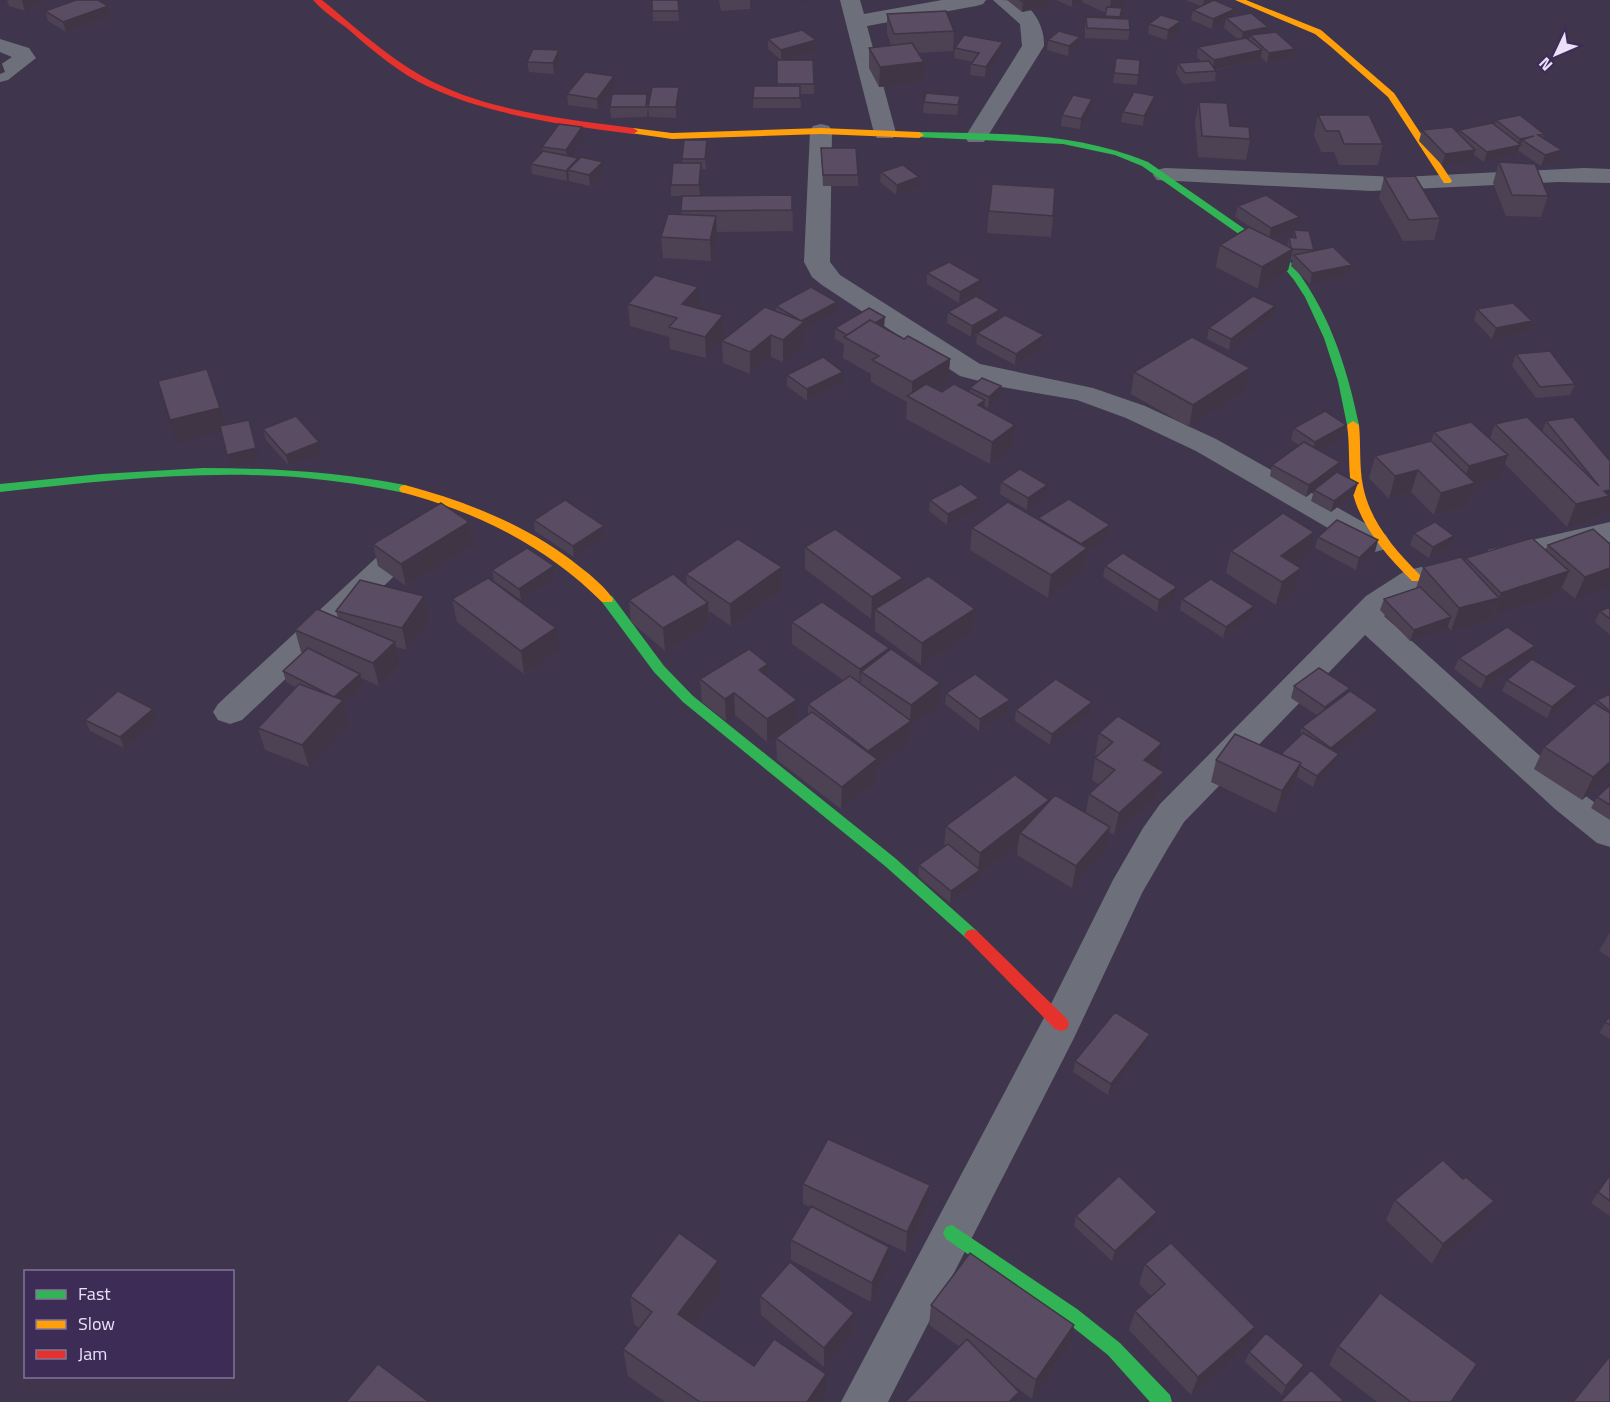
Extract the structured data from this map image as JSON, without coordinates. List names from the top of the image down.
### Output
{
  "legend": ["Fast", "Slow", "Jam"],
  "north": "bottom left"
}
